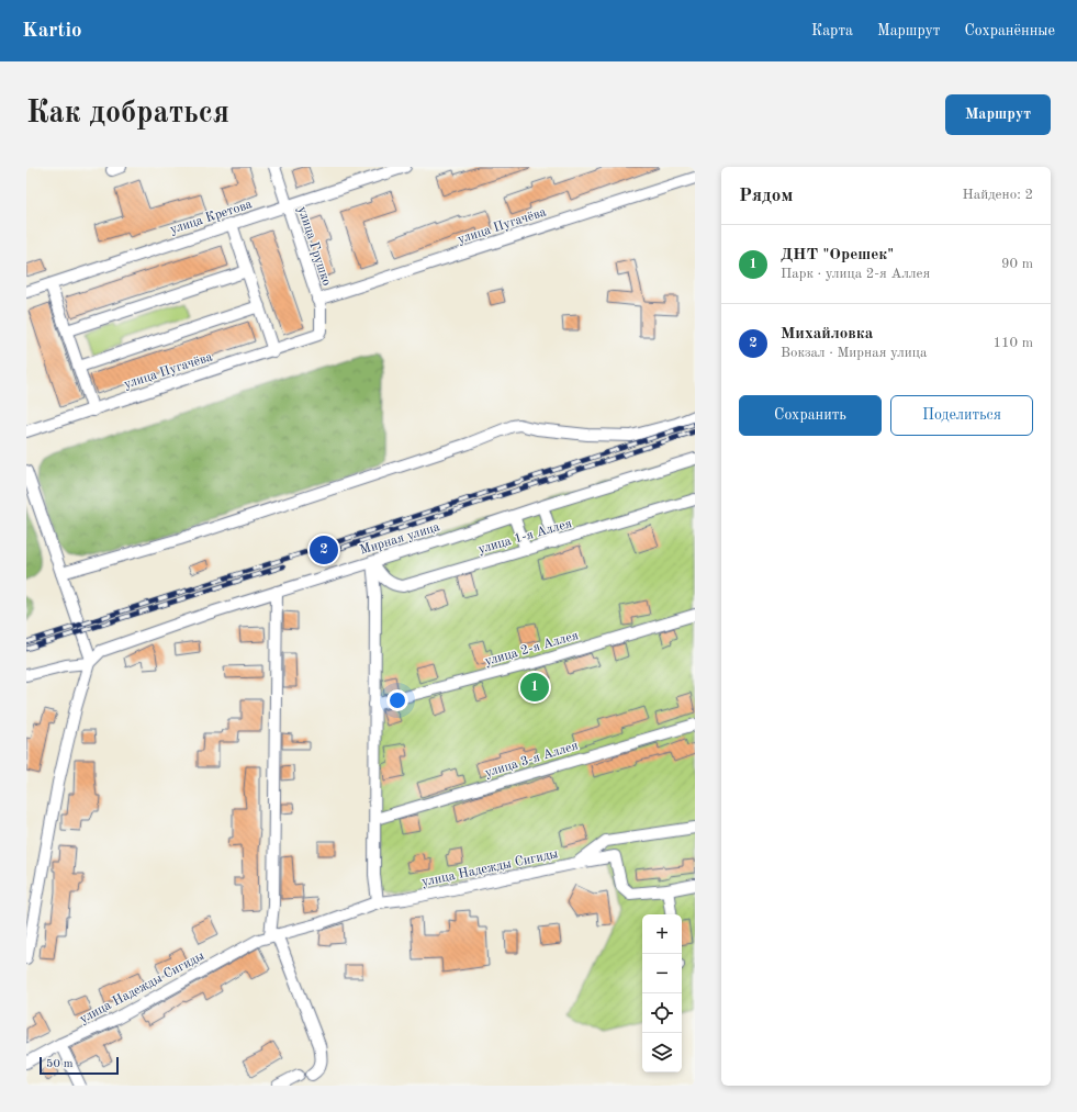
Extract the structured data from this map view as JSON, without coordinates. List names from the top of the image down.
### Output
{
  "streets": {
    "street": [
      "улица Кретова",
      "улица Пугачёва",
      "улица Грушко",
      "улица 1-я Аллея",
      "Мирная улица",
      "улица 2-я Аллея",
      "улица 3-я Аллея",
      "улица Надежды Сигиды"
    ]
  },
  "crossings": [
    ["улица Кретова", "улица Грушко"],
    ["улица Пугачёва", "улица Грушко"],
    ["улица 1-я Аллея", "Мирная улица"]
  ],
  "scale_bar": "50 m",
  "page": {
    "header": "Kartio",
    "nav": ["Карта", "Маршрут", "Сохранённые"],
    "buttons": [
      "Маршрут",
      ["Сохранить", "Поделиться"]
    ],
    "title": "Как добраться",
    "heading": ["Рядом", "Найдено: 2"],
    "list": [
      {
        "mark": "1",
        "name": "ДНТ \"Орешек\"",
        "note": "Парк · улица 2-я Аллея",
        "value": "90 m"
      },
      {
        "mark": "2",
        "name": "Михайловка",
        "note": "Вокзал · Мирная улица",
        "value": "110 m"
      }
    ],
    "pins": ["2", "1"],
    "map_buttons": ["+", "−"],
    "scale": "50 m"
  }
}
